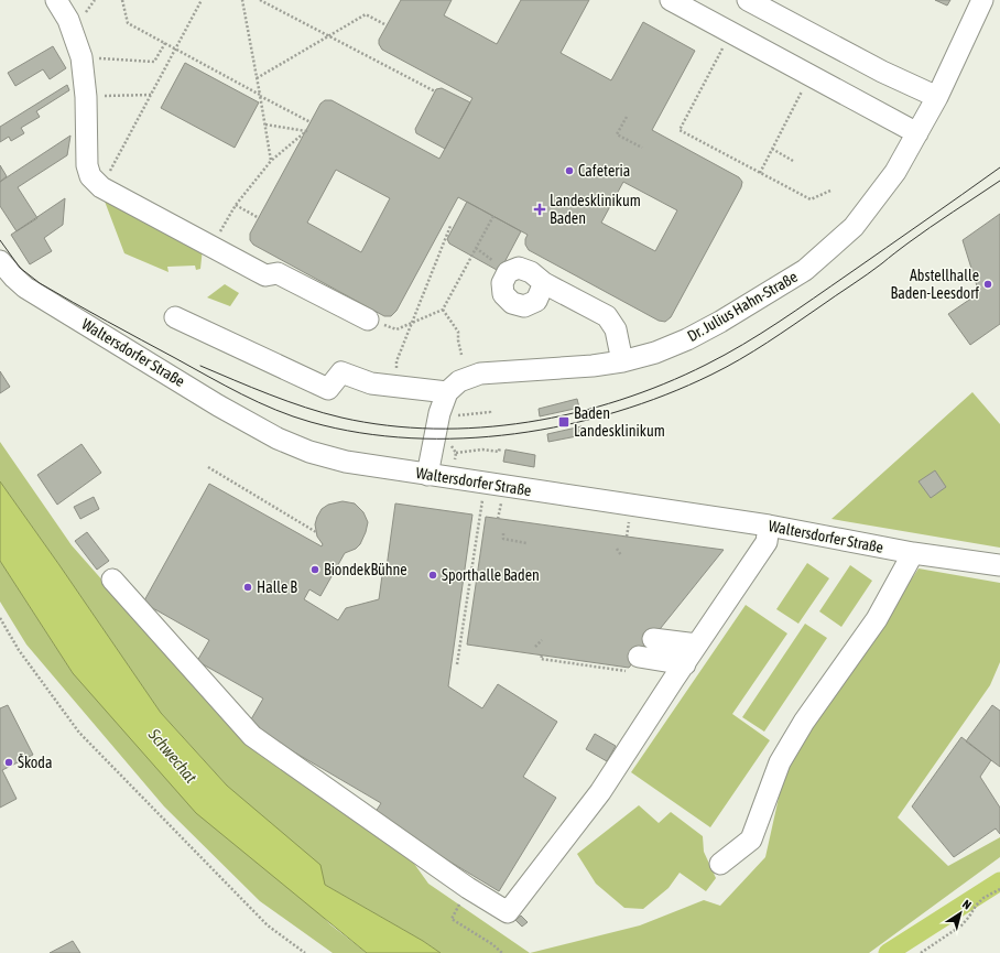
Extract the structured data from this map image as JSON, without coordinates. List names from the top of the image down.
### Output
{
  "streets": {
    "street": ["Dr. Julius Hahn-Straße", "Waltersdorfer Straße"]
  },
  "water": ["Schwechat"],
  "places": {
    "other": [
      "Cafeteria",
      "Abstellhalle Baden-Leesdorf",
      "BiondekBühne",
      "Sporthalle Baden",
      "Halle B",
      "Škoda"
    ],
    "health": ["Landesklinikum Baden"],
    "transit": ["Baden Landesklinikum"]
  },
  "north": "top right"
}
